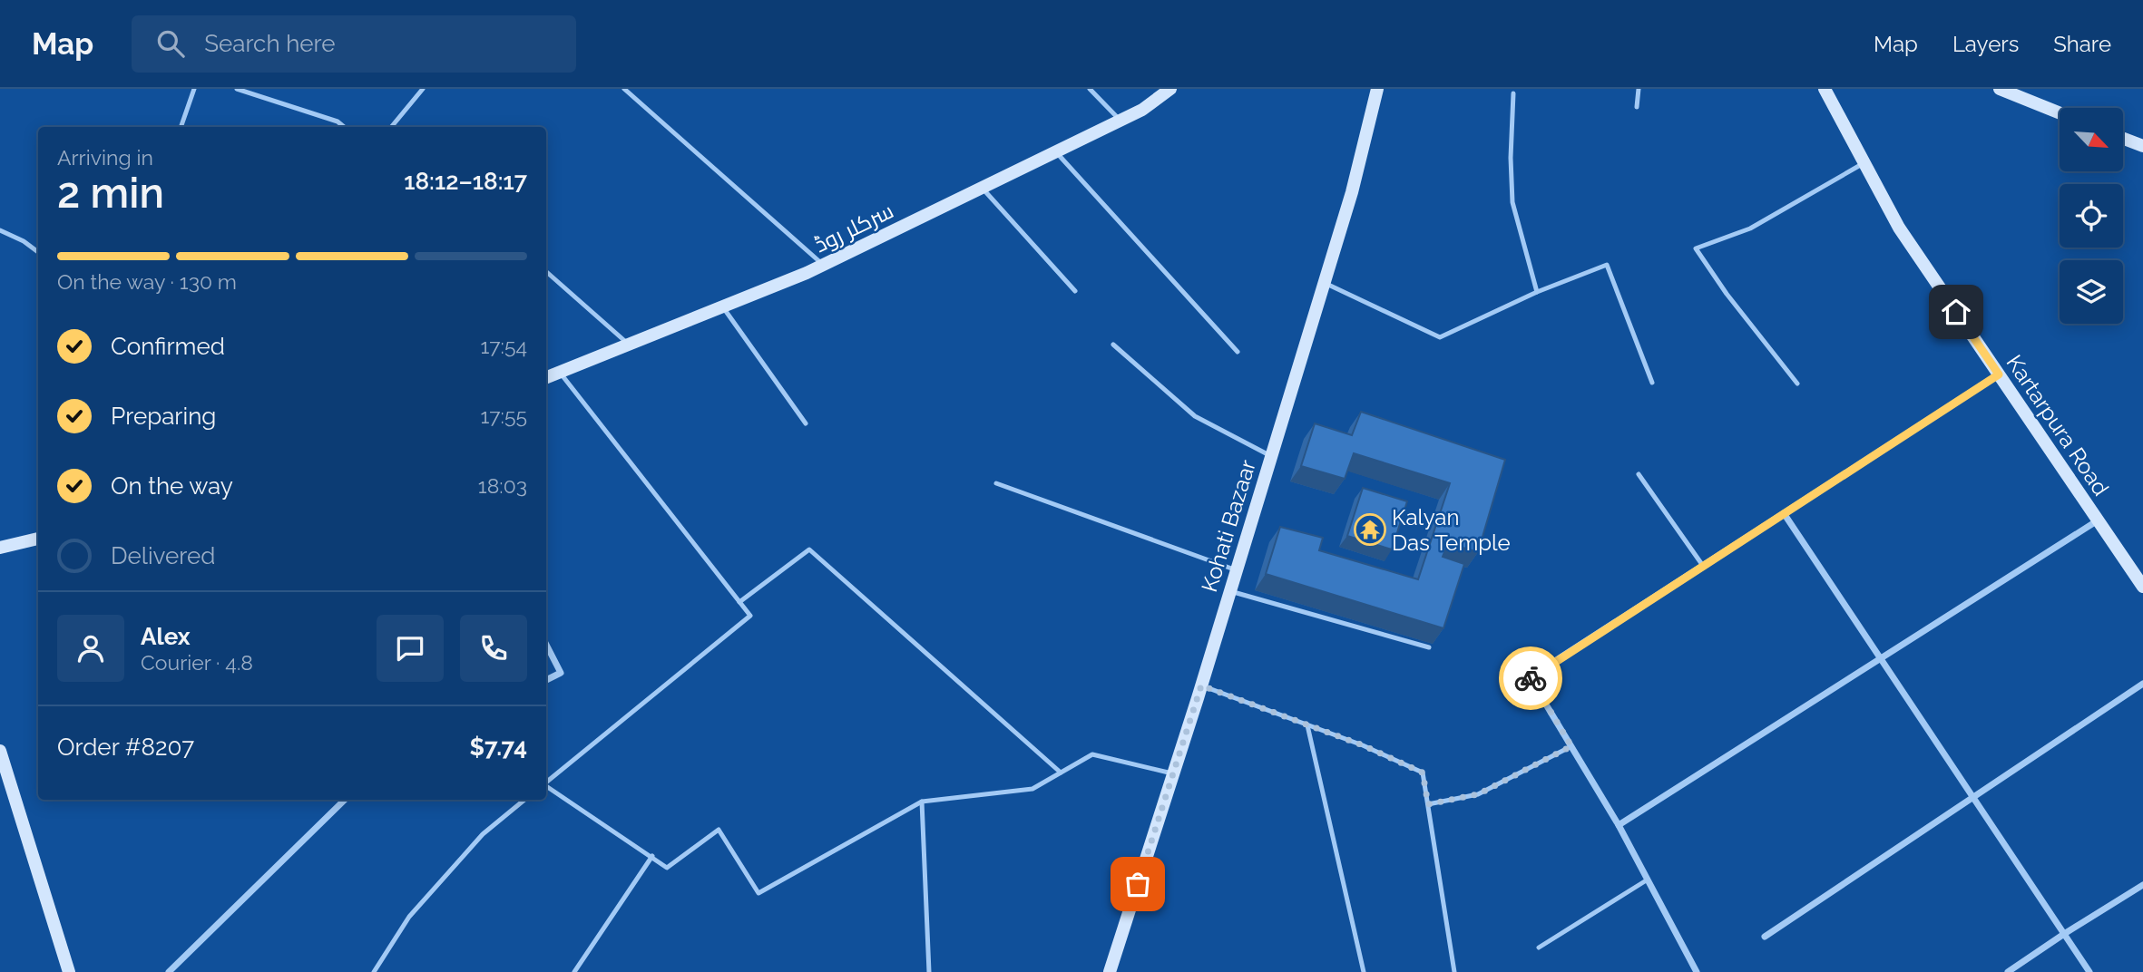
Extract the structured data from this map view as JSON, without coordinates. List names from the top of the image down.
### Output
{
  "streets": {
    "street": ["سرکلر روڈ", "Kartarpura Road", "Kohati Bazaar"]
  },
  "places": {
    "temple": ["Kalyan Das Temple"]
  },
  "north": "bottom right",
  "page": {
    "header": "Map",
    "search": "Search here",
    "nav": ["Map", "Layers", "Share"],
    "heading": ["2 min", "Arriving in", "18:12–18:17"],
    "panel": [
      "Alex",
      "Courier · 4.8",
      "Order #8207",
      "$7.74"
    ],
    "bar": "On the way · 130 m",
    "list": [
      ["Confirmed", "17:54"],
      ["Preparing", "17:55"],
      ["On the way", "18:03"],
      "Delivered"
    ]
  }
}
